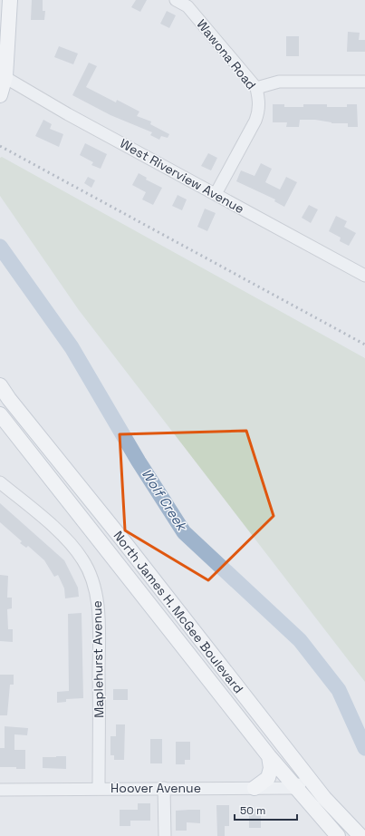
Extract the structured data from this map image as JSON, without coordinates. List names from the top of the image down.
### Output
{
  "streets": {
    "main road": ["North James H. McGee Boulevard"],
    "street": [
      "Wawona Road",
      "West Riverview Avenue",
      "Maplehurst Avenue",
      "Hoover Avenue"
    ]
  },
  "crossings": [
    ["Wawona Road", "West Riverview Avenue"],
    ["North James H. McGee Boulevard", "Hoover Avenue"],
    ["Maplehurst Avenue", "Hoover Avenue"]
  ],
  "water": ["Wolf Creek"],
  "scale_bar": "50 m"
}
